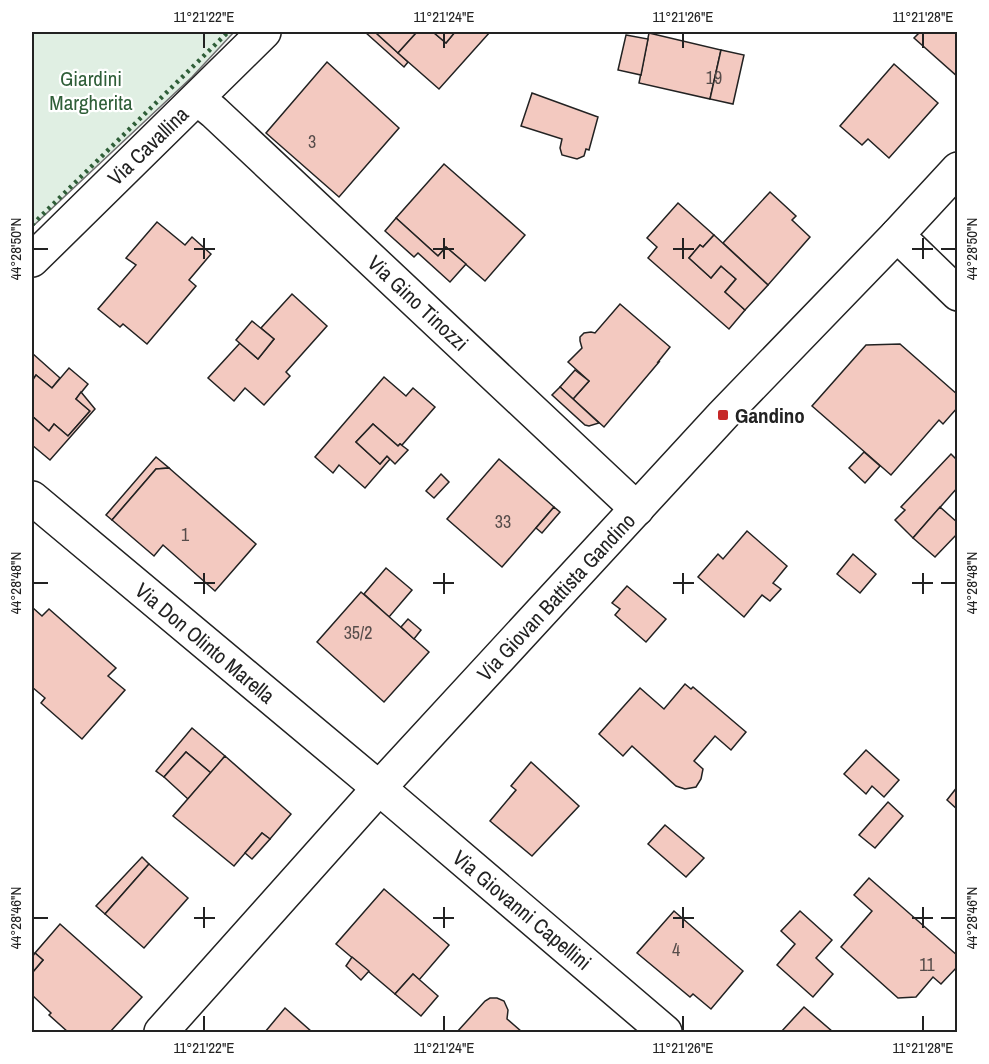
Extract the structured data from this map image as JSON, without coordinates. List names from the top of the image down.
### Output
{
  "streets": {
    "street": [
      "Via Cavallina",
      "Via Gino Tinozzi",
      "Via Giovan Battista Gandino",
      "Via Don Olinto Marella",
      "Via Giovanni Capellini"
    ]
  },
  "crossings": [
    ["Via Cavallina", "Via Gino Tinozzi"],
    ["Via Gino Tinozzi", "Via Giovan Battista Gandino"],
    ["Via Giovan Battista Gandino", "Via Don Olinto Marella"],
    ["Via Giovan Battista Gandino", "Via Giovanni Capellini"],
    ["Via Don Olinto Marella", "Via Giovanni Capellini"]
  ],
  "parks": ["Giardini Margherita"],
  "places": {
    "transit": ["Gandino"]
  },
  "house_numbers": [
    "19",
    "3",
    "33",
    "1",
    "35/2",
    "4",
    "11"
  ],
  "coordinates": [
    "11°21'22\"E",
    "11°21'24\"E",
    "11°21'26\"E",
    "11°21'28\"E",
    "44°28'50\"N",
    "44°28'48\"N",
    "44°28'46\"N"
  ]
}
